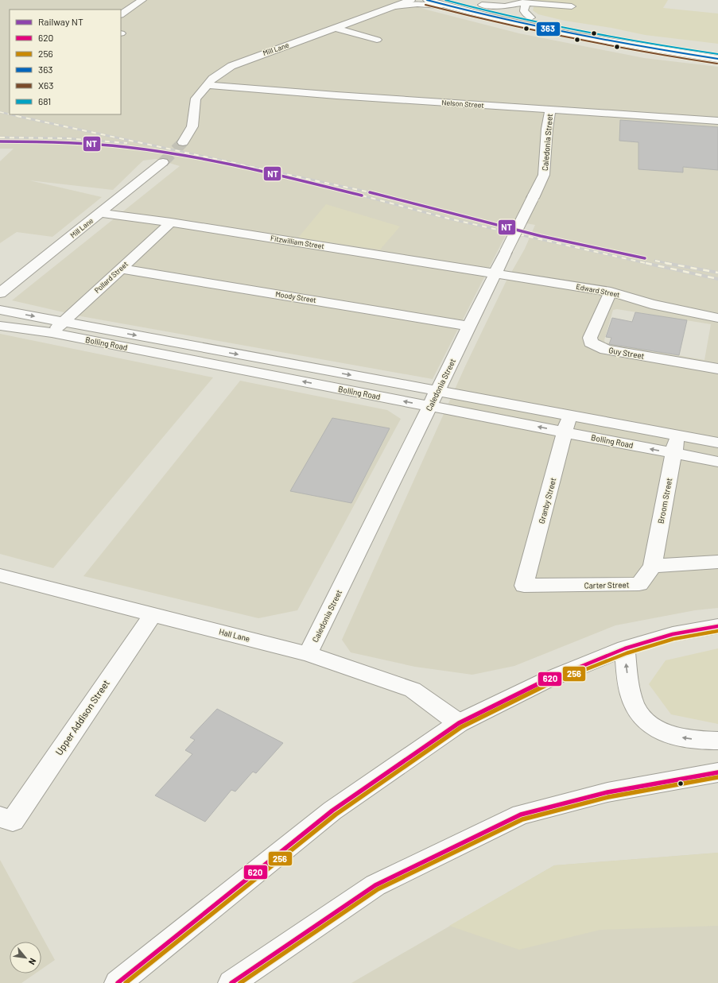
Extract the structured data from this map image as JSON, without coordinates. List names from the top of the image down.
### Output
{
  "streets": {
    "street": [
      "Mill Lane",
      "Nelson Street",
      "Caledonia Street",
      "Fitzwilliam Street",
      "Pollard Street",
      "Edward Street",
      "Moody Street",
      "Bolling Road",
      "Guy Street",
      "Granby Street",
      "Broom Street",
      "Carter Street",
      "Hall Lane",
      "Upper Addison Street"
    ]
  },
  "crossings": [
    ["Mill Lane", "Nelson Street"],
    ["Mill Lane", "Fitzwilliam Street"],
    ["Nelson Street", "Caledonia Street"],
    ["Caledonia Street", "Fitzwilliam Street"],
    ["Caledonia Street", "Edward Street"],
    ["Caledonia Street", "Moody Street"],
    ["Caledonia Street", "Bolling Road"],
    ["Caledonia Street", "Hall Lane"],
    ["Fitzwilliam Street", "Pollard Street"],
    ["Fitzwilliam Street", "Edward Street"],
    ["Pollard Street", "Moody Street"],
    ["Pollard Street", "Bolling Road"],
    ["Edward Street", "Guy Street"],
    ["Bolling Road", "Granby Street"],
    ["Bolling Road", "Broom Street"],
    ["Granby Street", "Carter Street"],
    ["Broom Street", "Carter Street"],
    ["Hall Lane", "Upper Addison Street"]
  ],
  "lines": [
    "transit line 363",
    "transit line 681",
    "transit line X63",
    "rail line NT",
    "transit line 620",
    "transit line 256"
  ],
  "legend": [
    "Railway NT",
    "620",
    "256",
    "363",
    "X63",
    "681"
  ],
  "north": "bottom right"
}
